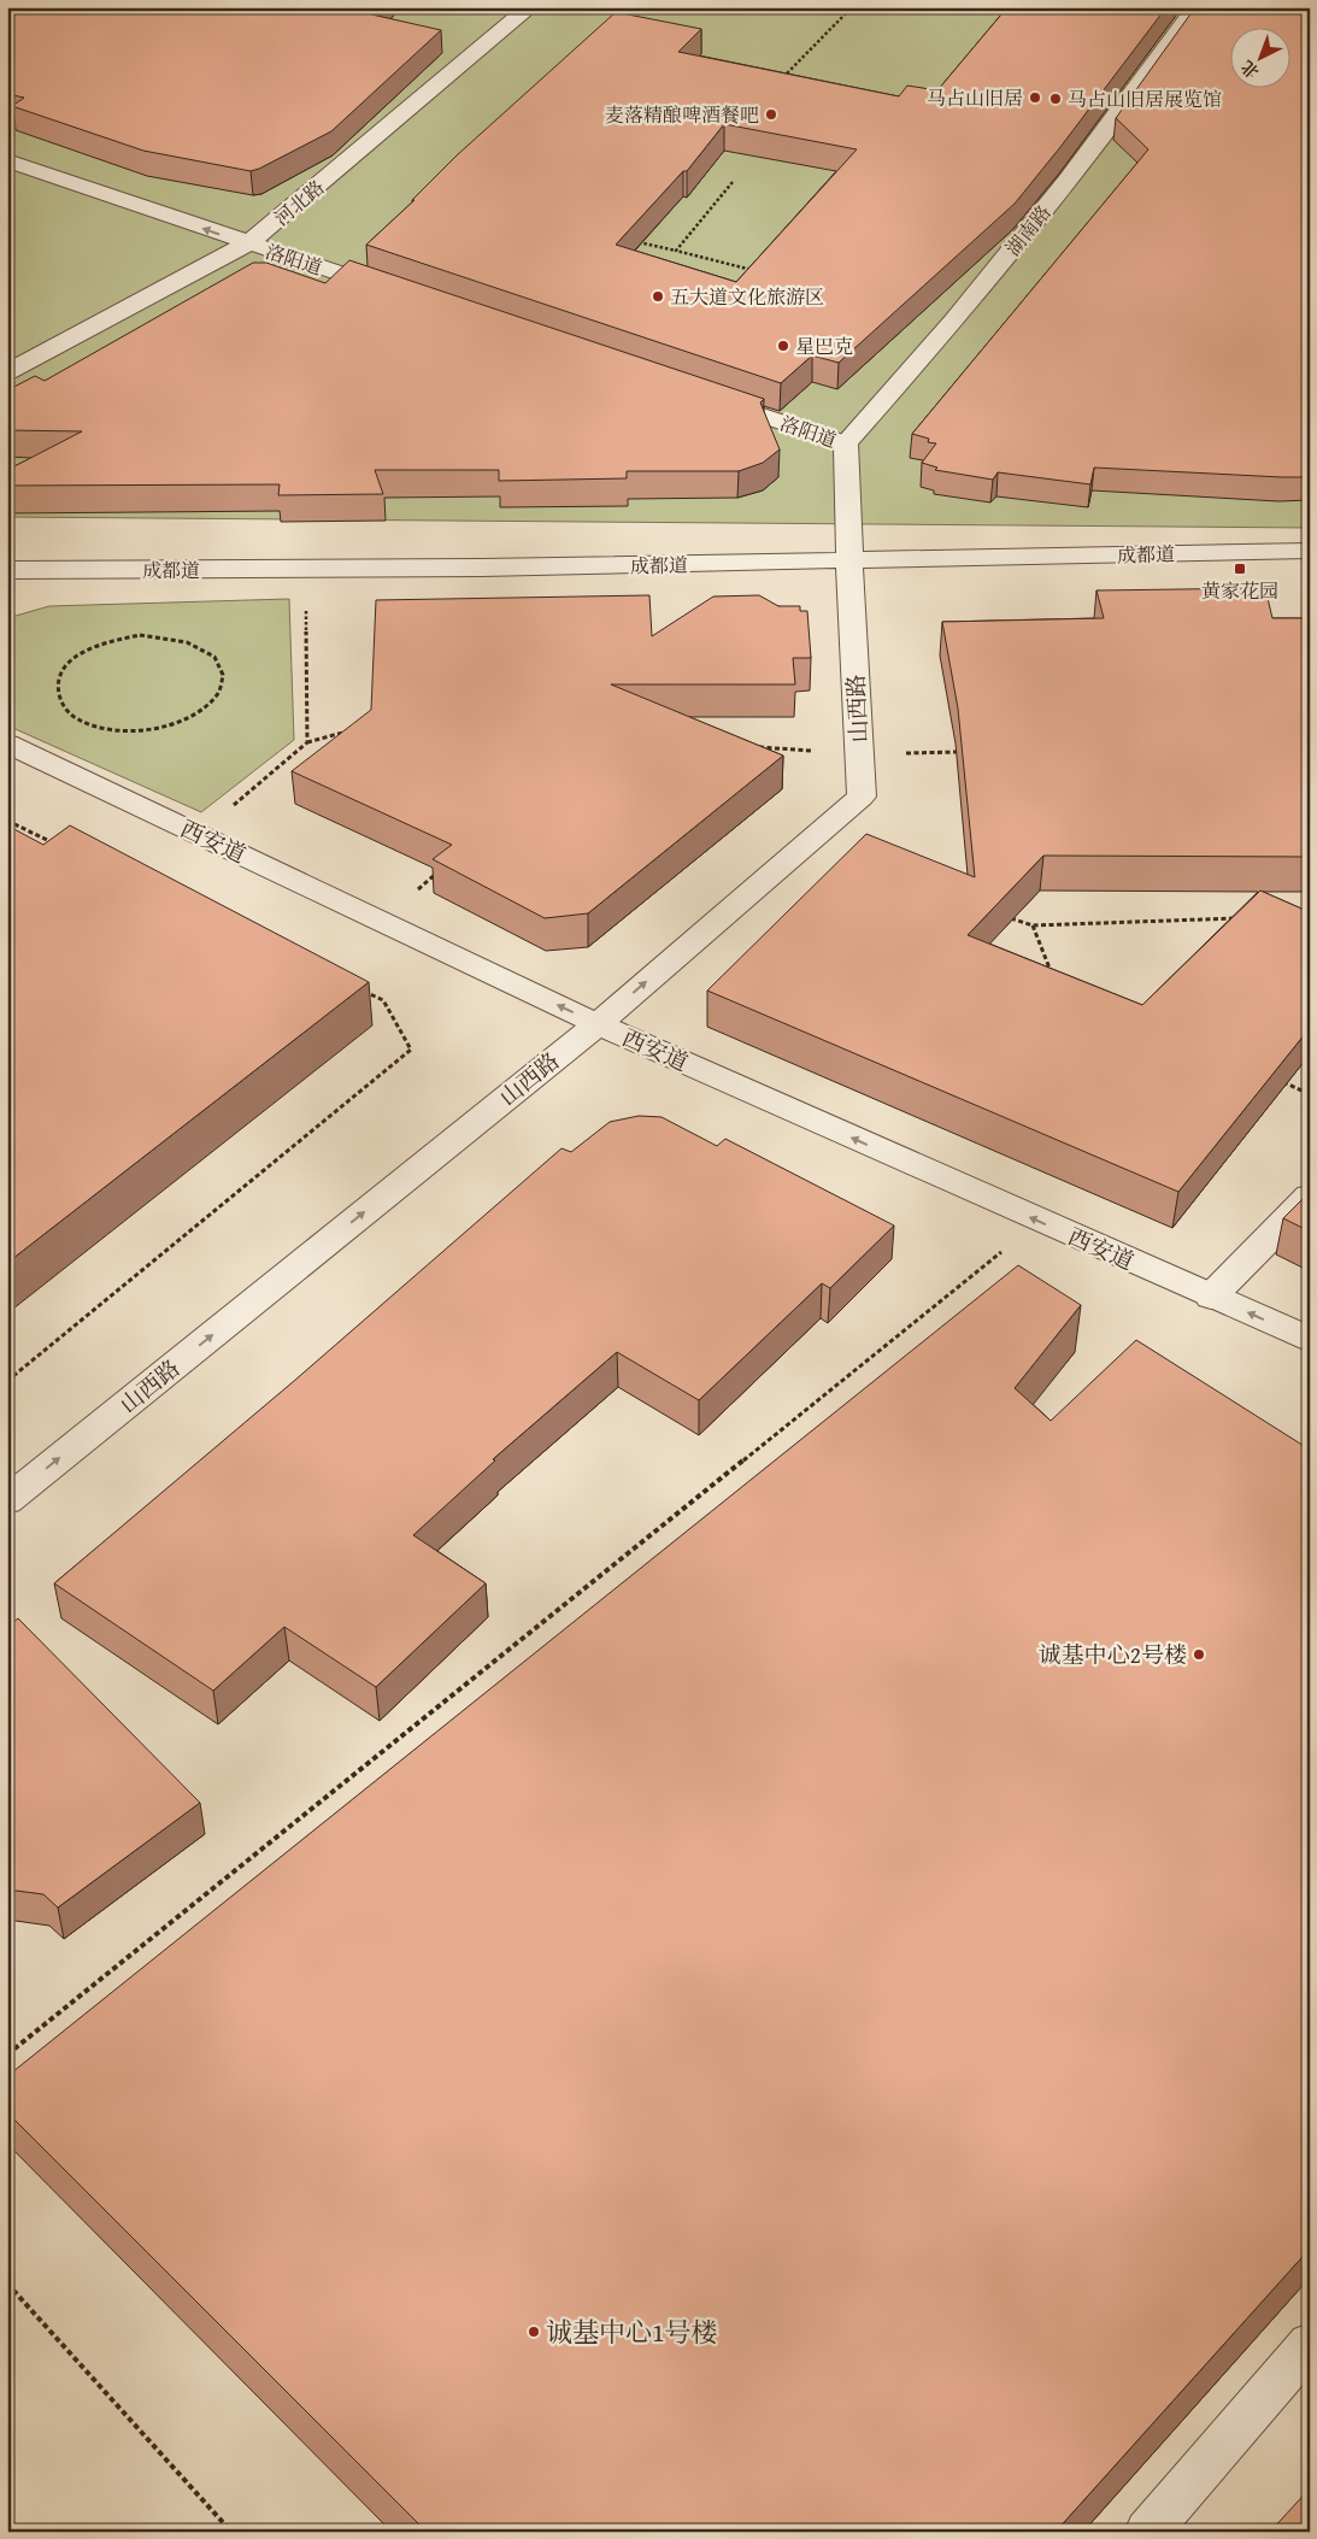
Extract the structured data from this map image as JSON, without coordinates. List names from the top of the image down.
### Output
{
  "streets": {
    "street": [
      "河北路",
      "湖南路",
      "洛阳道",
      "成都道",
      "山西路",
      "西安道"
    ]
  },
  "crossings": [
    ["河北路", "洛阳道"],
    ["湖南路", "洛阳道"],
    ["洛阳道", "成都道"],
    ["洛阳道", "山西路"],
    ["成都道", "山西路"],
    ["山西路", "西安道"]
  ],
  "one_way": ["洛阳道", "山西路", "西安道"],
  "places": {
    "other": [
      "马占山旧居",
      "马占山旧居展览馆",
      "麦落精酿啤酒餐吧",
      "五大道文化旅游区",
      "星巴克",
      "诚基中心2号楼",
      "诚基中心1号楼"
    ],
    "transit": ["黄家花园"]
  },
  "north": "bottom left"
}
